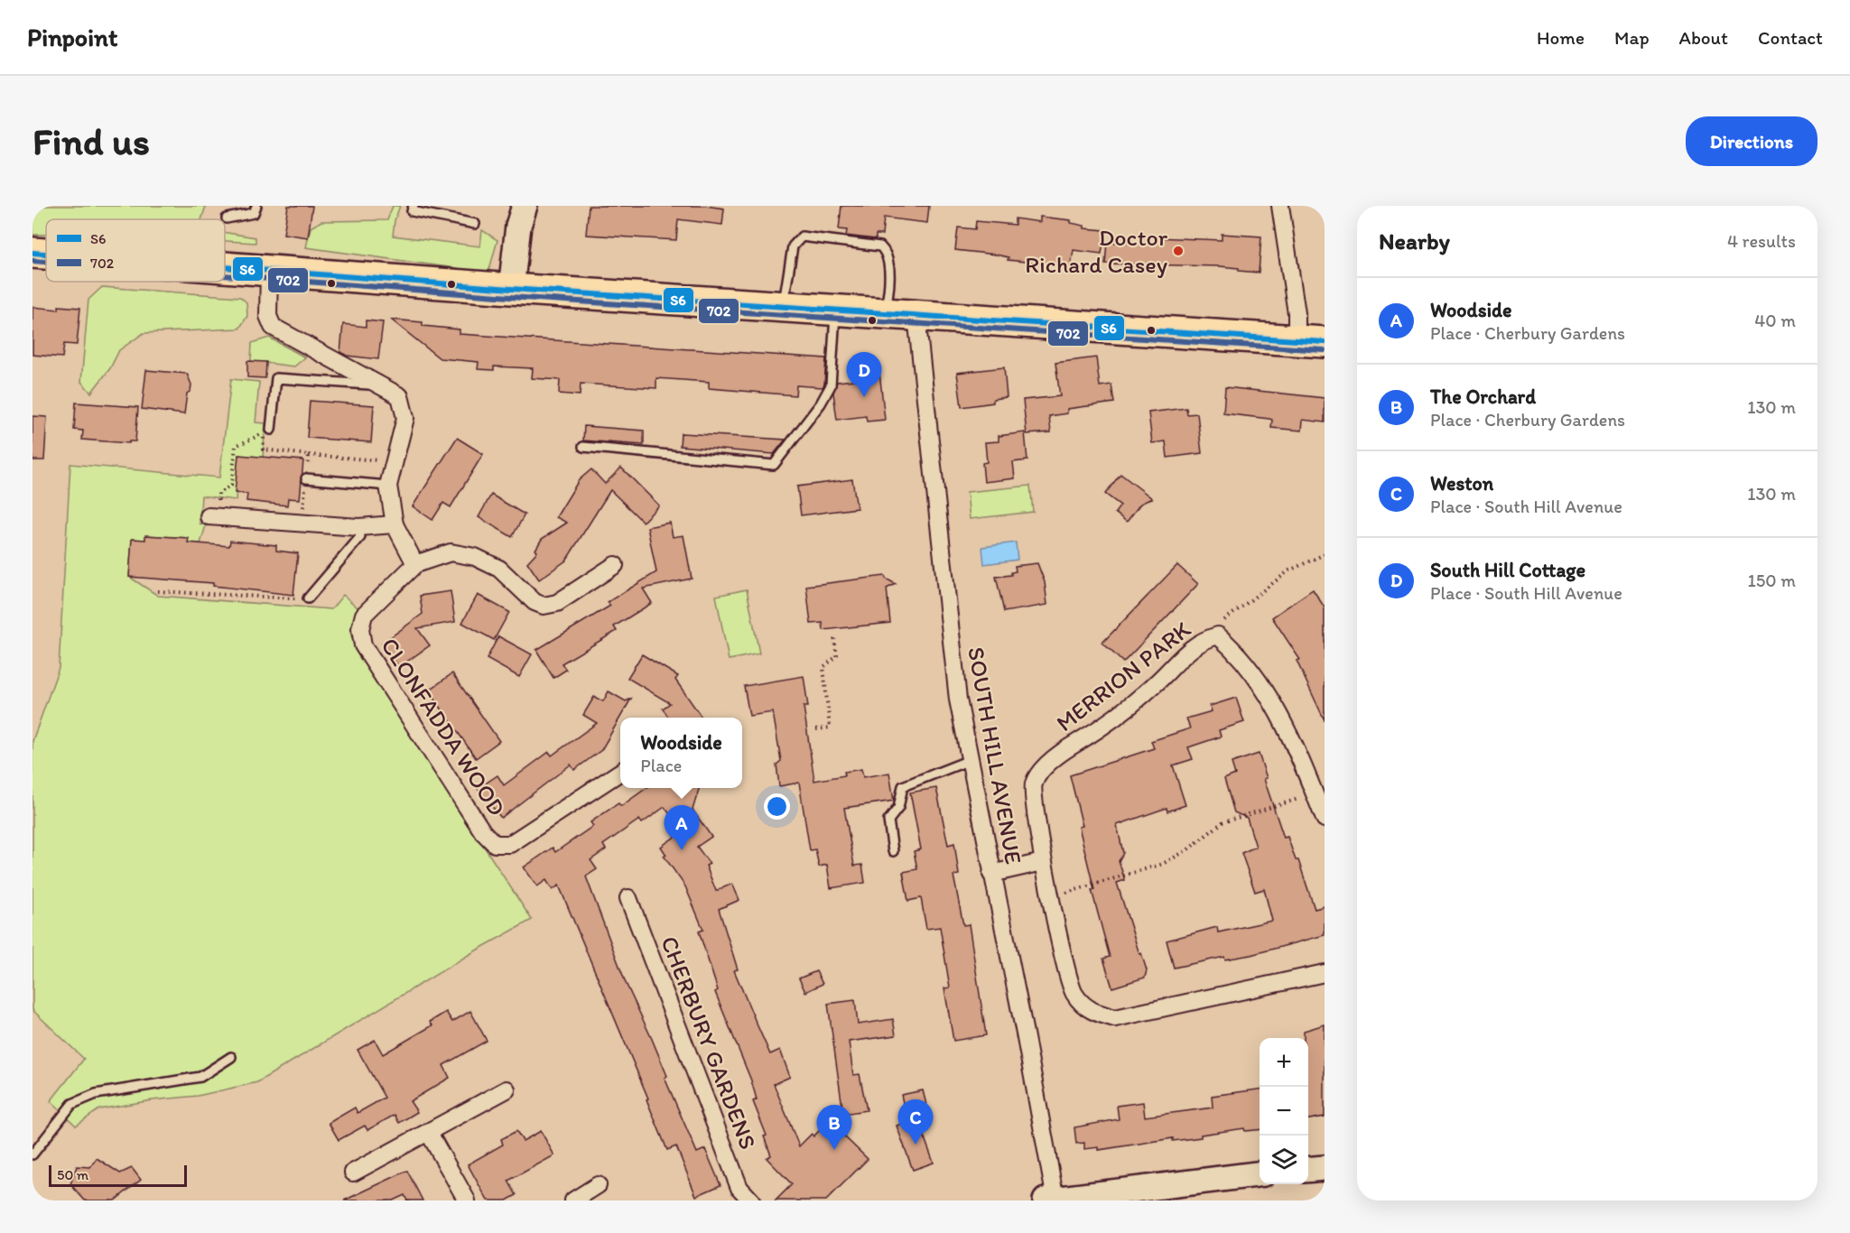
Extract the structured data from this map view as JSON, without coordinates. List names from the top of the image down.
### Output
{
  "streets": {
    "street": [
      "MERRION PARK",
      "CLONFADDA WOOD",
      "SOUTH HILL AVENUE",
      "CHERBURY GARDENS"
    ]
  },
  "places": ["Doctor Richard Casey"],
  "lines": ["transit line S6", "transit line 702"],
  "legend": ["S6", "702"],
  "scale_bar": "50 m",
  "page": {
    "header": "Pinpoint",
    "nav": [
      "Home",
      "Map",
      "About",
      "Contact"
    ],
    "buttons": "Directions",
    "title": "Find us",
    "heading": ["Nearby", "4 results"],
    "list": [
      {
        "mark": "A",
        "name": "Woodside",
        "note": "Place · Cherbury Gardens",
        "value": "40 m"
      },
      {
        "mark": "B",
        "name": "The Orchard",
        "note": "Place · Cherbury Gardens",
        "value": "130 m"
      },
      {
        "mark": "C",
        "name": "Weston",
        "note": "Place · South Hill Avenue",
        "value": "130 m"
      },
      {
        "mark": "D",
        "name": "South Hill Cottage",
        "note": "Place · South Hill Avenue",
        "value": "150 m"
      }
    ],
    "pins": [
      "D",
      "A",
      "C",
      "B"
    ],
    "popup": ["Woodside", "Place"],
    "map_buttons": ["+", "−"],
    "scale": "50 m"
  }
}
